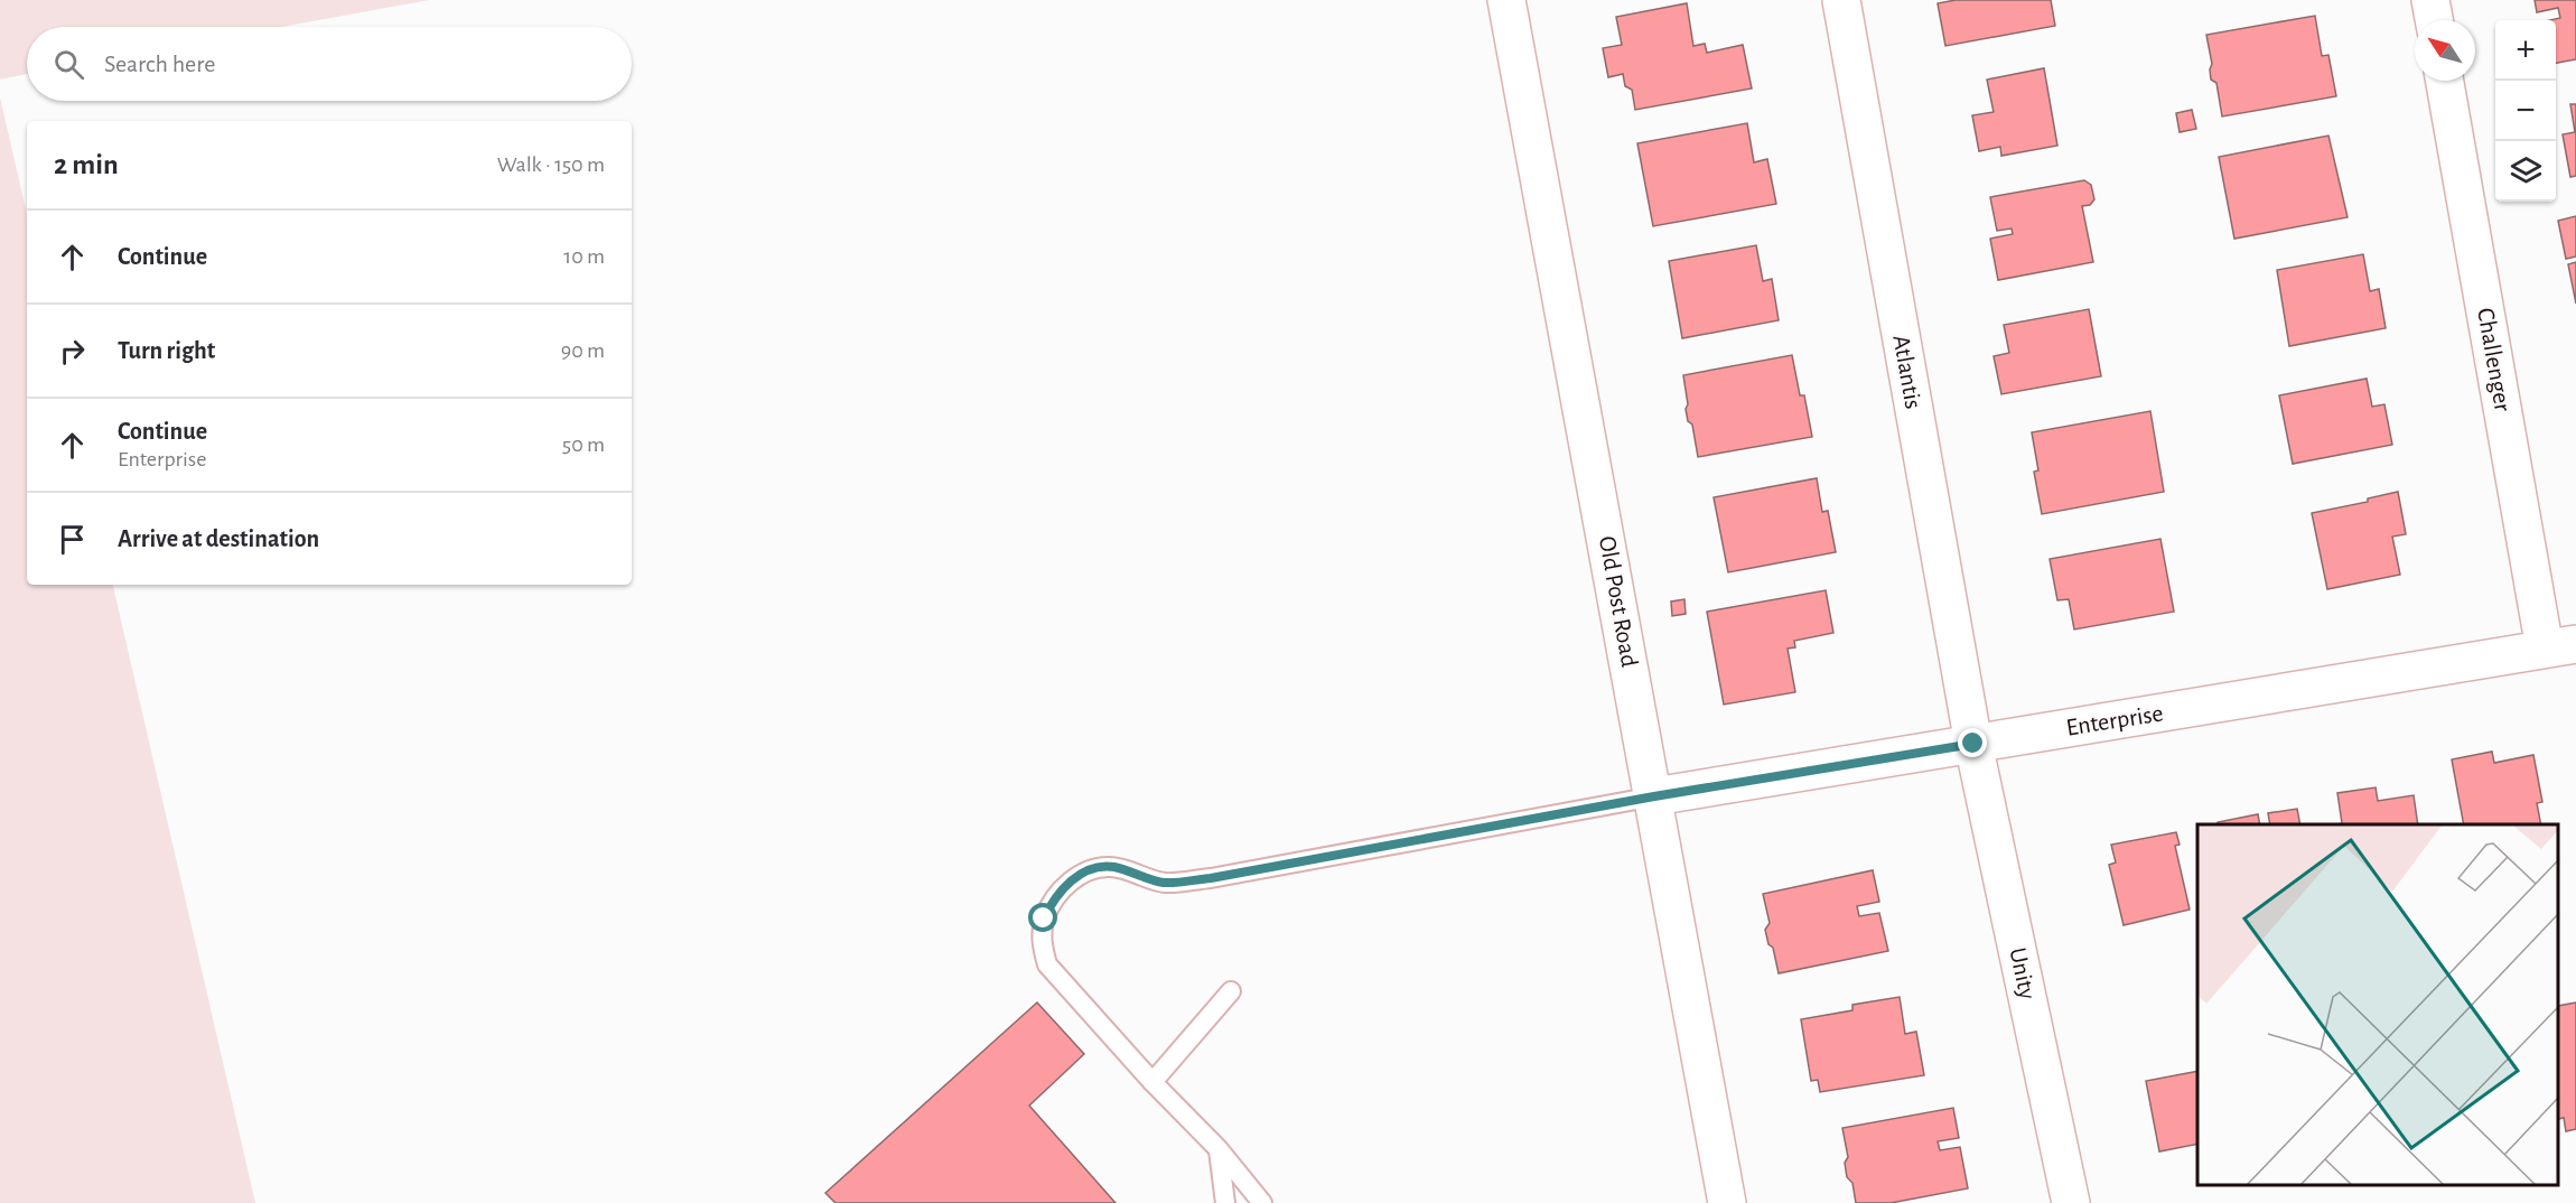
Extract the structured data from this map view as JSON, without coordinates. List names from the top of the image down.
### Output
{
  "streets": {
    "street": [
      "Challenger",
      "Atlantis",
      "Old Post Road",
      "Enterprise",
      "Unity"
    ]
  },
  "crossings": [
    ["Challenger", "Enterprise"],
    ["Atlantis", "Enterprise"],
    ["Atlantis", "Unity"],
    ["Old Post Road", "Enterprise"],
    ["Enterprise", "Unity"]
  ],
  "north": "top left",
  "page": {
    "map_buttons": ["+", "−"],
    "search": "Search here",
    "heading": ["2 min", "Walk · 150 m"],
    "list": [
      ["Continue", "10 m"],
      ["Turn right", "90 m"],
      ["Continue", "Enterprise", "50 m"],
      "Arrive at destination"
    ]
  }
}
